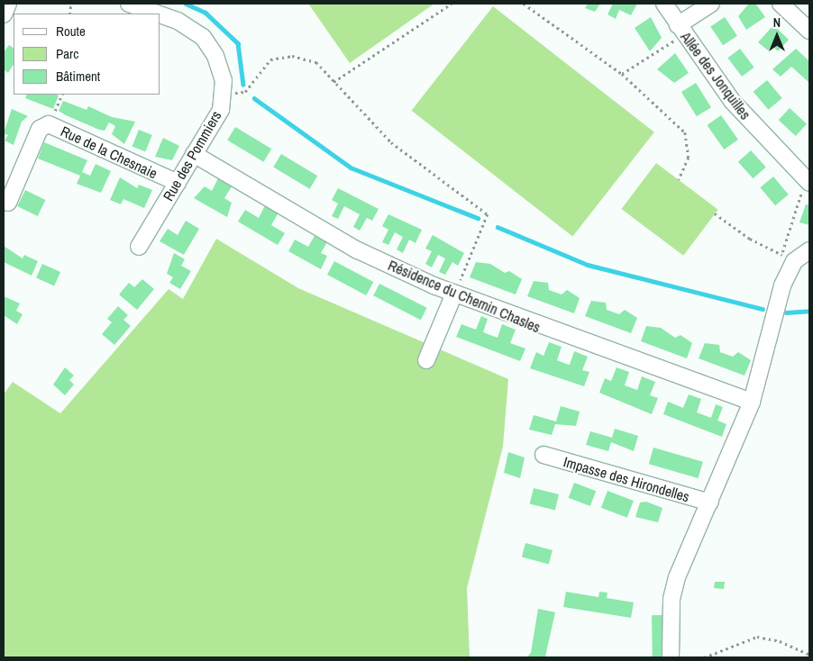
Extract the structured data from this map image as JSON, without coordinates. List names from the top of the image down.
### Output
{
  "streets": {
    "street": [
      "Allée des Jonquilles",
      "Rue de la Chesnaie",
      "Rue des Pommiers",
      "Résidence du Chemin Chasles",
      "Impasse des Hirondelles"
    ]
  },
  "crossings": [
    ["Rue de la Chesnaie", "Rue des Pommiers"],
    ["Rue des Pommiers", "Résidence du Chemin Chasles"]
  ],
  "legend": ["Route", "Parc", "Bâtiment"],
  "north": "top"
}
